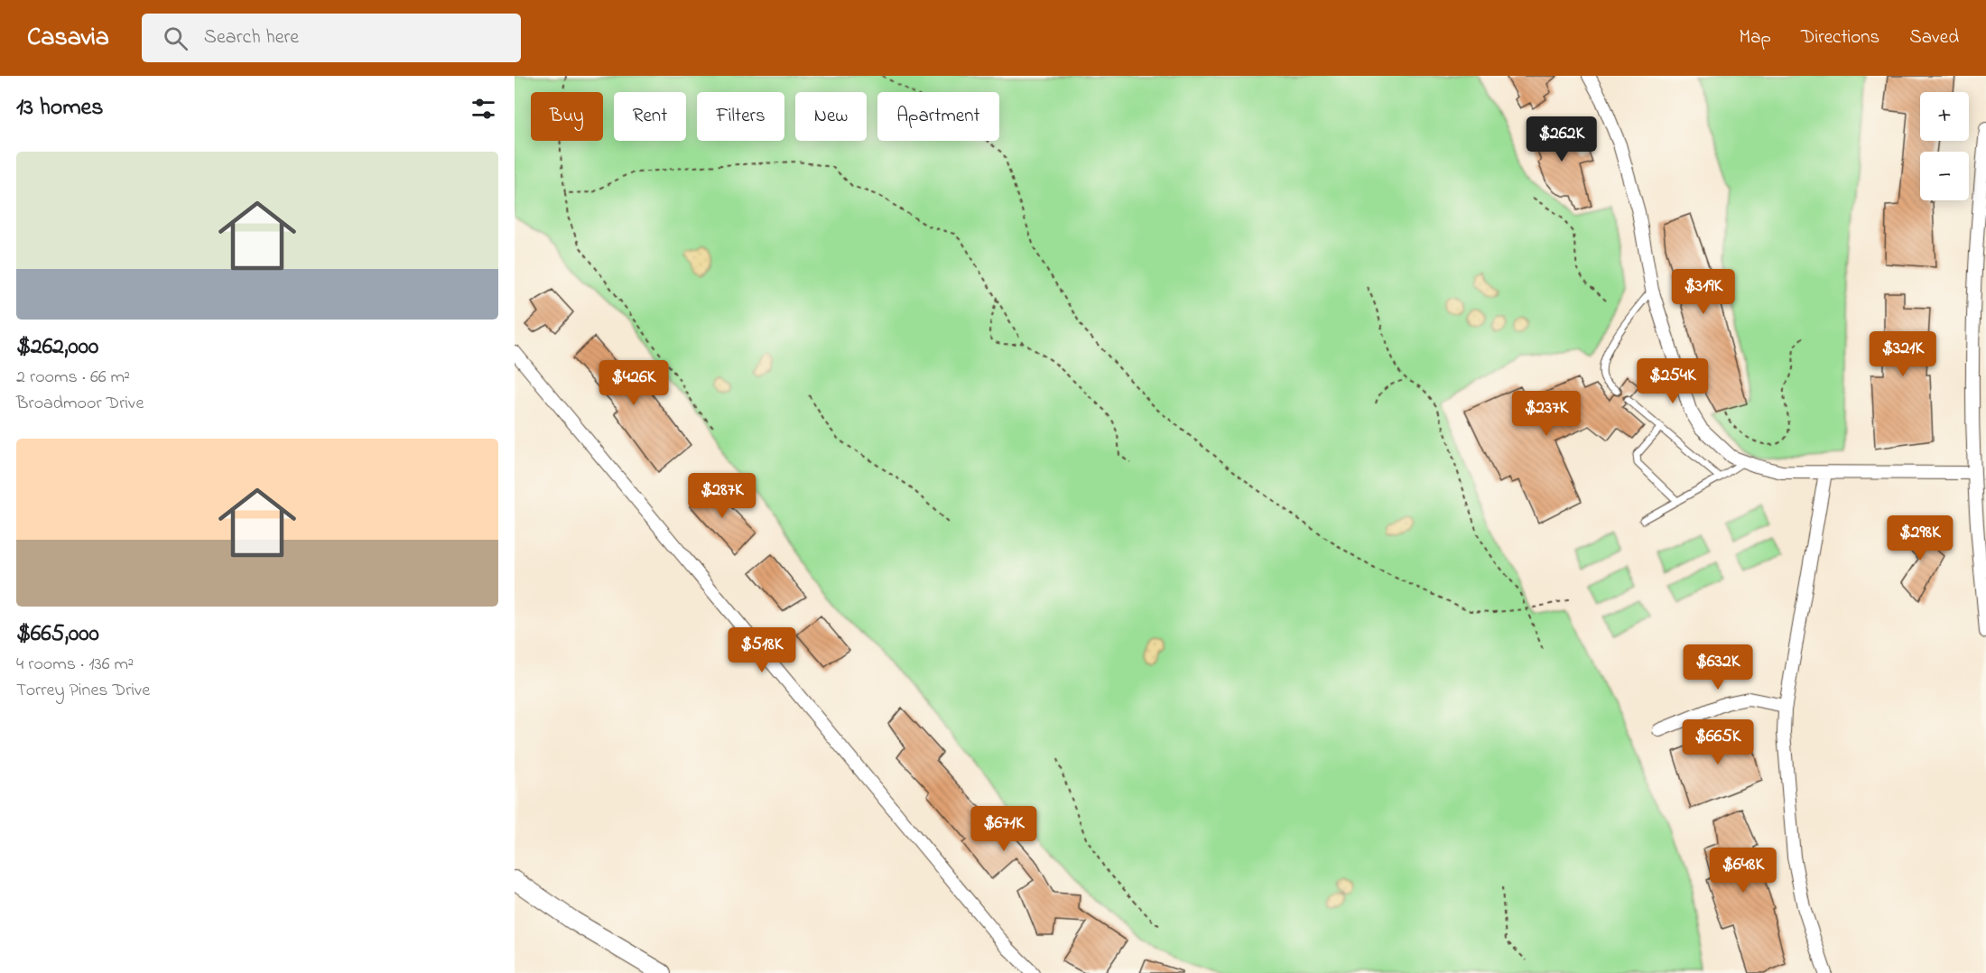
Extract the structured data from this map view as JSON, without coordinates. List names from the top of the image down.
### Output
{
  "page": {
    "header": "Casavia",
    "search": "Search here",
    "nav": ["Map", "Directions", "Saved"],
    "heading": "13 homes",
    "map_buttons": ["+", "−"],
    "chip": [
      "Buy",
      "Rent",
      "Filters",
      "New",
      "Apartment"
    ],
    "price": [
      "$262K",
      "$319K",
      "$321K",
      "$254K",
      "$426K",
      "$237K",
      "$287K",
      "$298K",
      "$518K",
      "$632K",
      "$665K",
      "$671K",
      "$648K"
    ],
    "list": [
      {
        "name": "$262,000",
        "note": "2 rooms · 66 m² · Broadmoor Drive"
      },
      {
        "name": "$665,000",
        "note": "4 rooms · 136 m² · Torrey Pines Drive"
      }
    ]
  }
}
